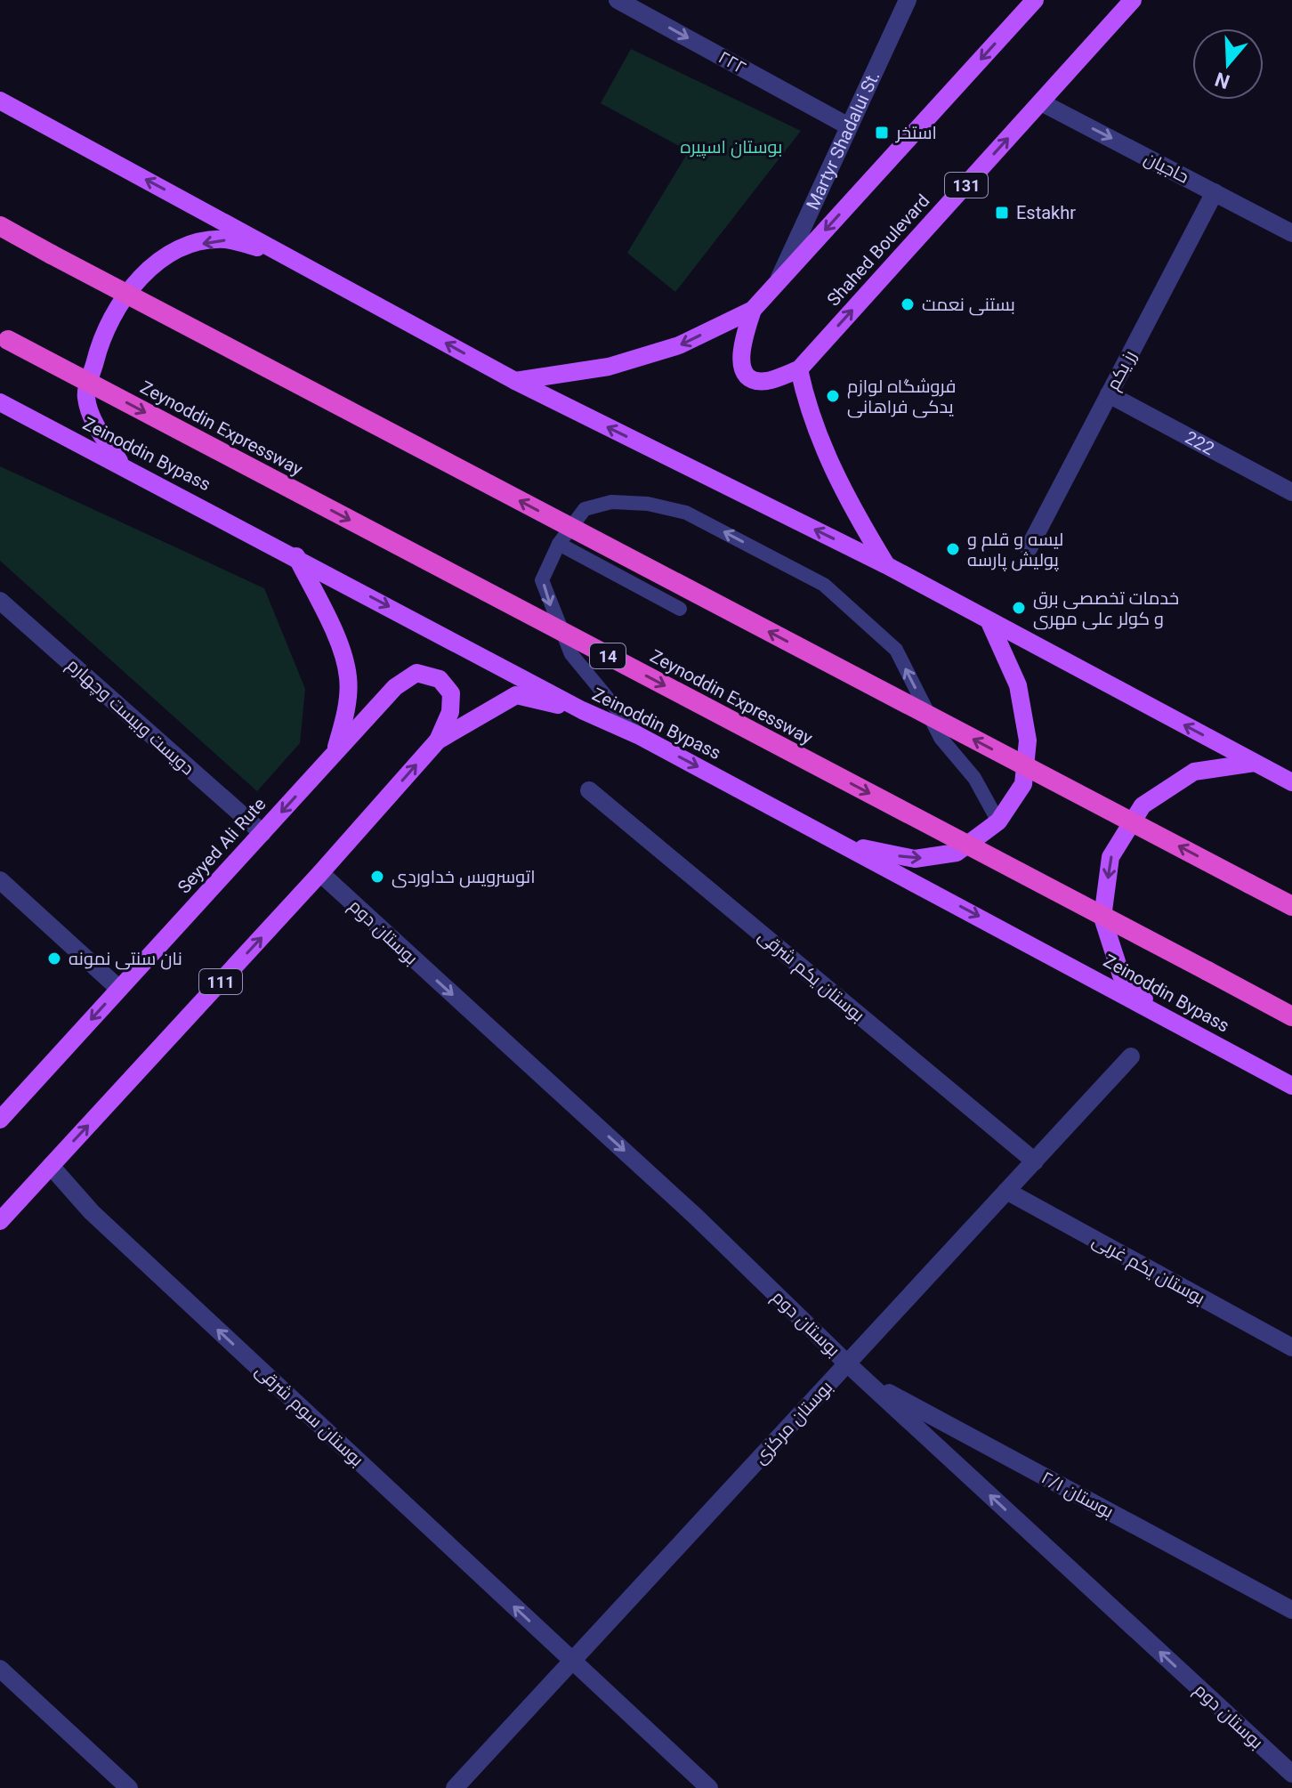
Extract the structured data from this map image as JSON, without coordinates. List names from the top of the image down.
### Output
{
  "streets": {
    "highway": ["Zeynoddin Expressway", "14"],
    "main road": [
      "131",
      "Shahed Boulevard",
      "Zeinoddin Bypass",
      "Seyyed Ali Rute",
      "111"
    ],
    "street": [
      "۲۲۲",
      "Martyr Shadalui St.",
      "حاجیان",
      "رز یکم",
      "222",
      "دویست وبیست وچهارم",
      "بوستان دوم",
      "بوستان یکم شرقی",
      "بوستان یکم غربی",
      "بوستان سوم شرقی",
      "بوستان مرکزی",
      "بوستان ۲/۱"
    ]
  },
  "crossings": [
    ["۲۲۲", "Martyr Shadalui St."],
    ["حاجیان", "Shahed Boulevard"],
    ["حاجیان", "رز یکم"],
    ["رز یکم", "222"],
    ["Zeinoddin Bypass", "Seyyed Ali Rute"],
    ["دویست وبیست وچهارم", "Seyyed Ali Rute"],
    ["Seyyed Ali Rute", "بوستان دوم"],
    ["Seyyed Ali Rute", "بوستان سوم شرقی"],
    ["بوستان دوم", "بوستان مرکزی"],
    ["بوستان دوم", "بوستان ۲/۱"],
    ["بوستان یکم شرقی", "بوستان مرکزی"],
    ["بوستان یکم غربی", "بوستان مرکزی"],
    ["بوستان سوم شرقی", "بوستان مرکزی"]
  ],
  "one_way": [
    "۲۲۲",
    "حاجیان",
    "Zeinoddin Bypass",
    "بوستان سوم شرقی"
  ],
  "parks": ["بوستان اسپیره"],
  "places": {
    "transit": ["استخر", "Estakhr"],
    "other": [
      "بستنی نعمت",
      "فروشگاه لوازم یدکی فراهانی",
      "لیسه و قلم و پولیش پارسه",
      "خدمات تخصصی برق و کولر علی مهری",
      "اتوسرویس خداوردی",
      "نان سنتی نمونه"
    ]
  },
  "north": "bottom"
}
